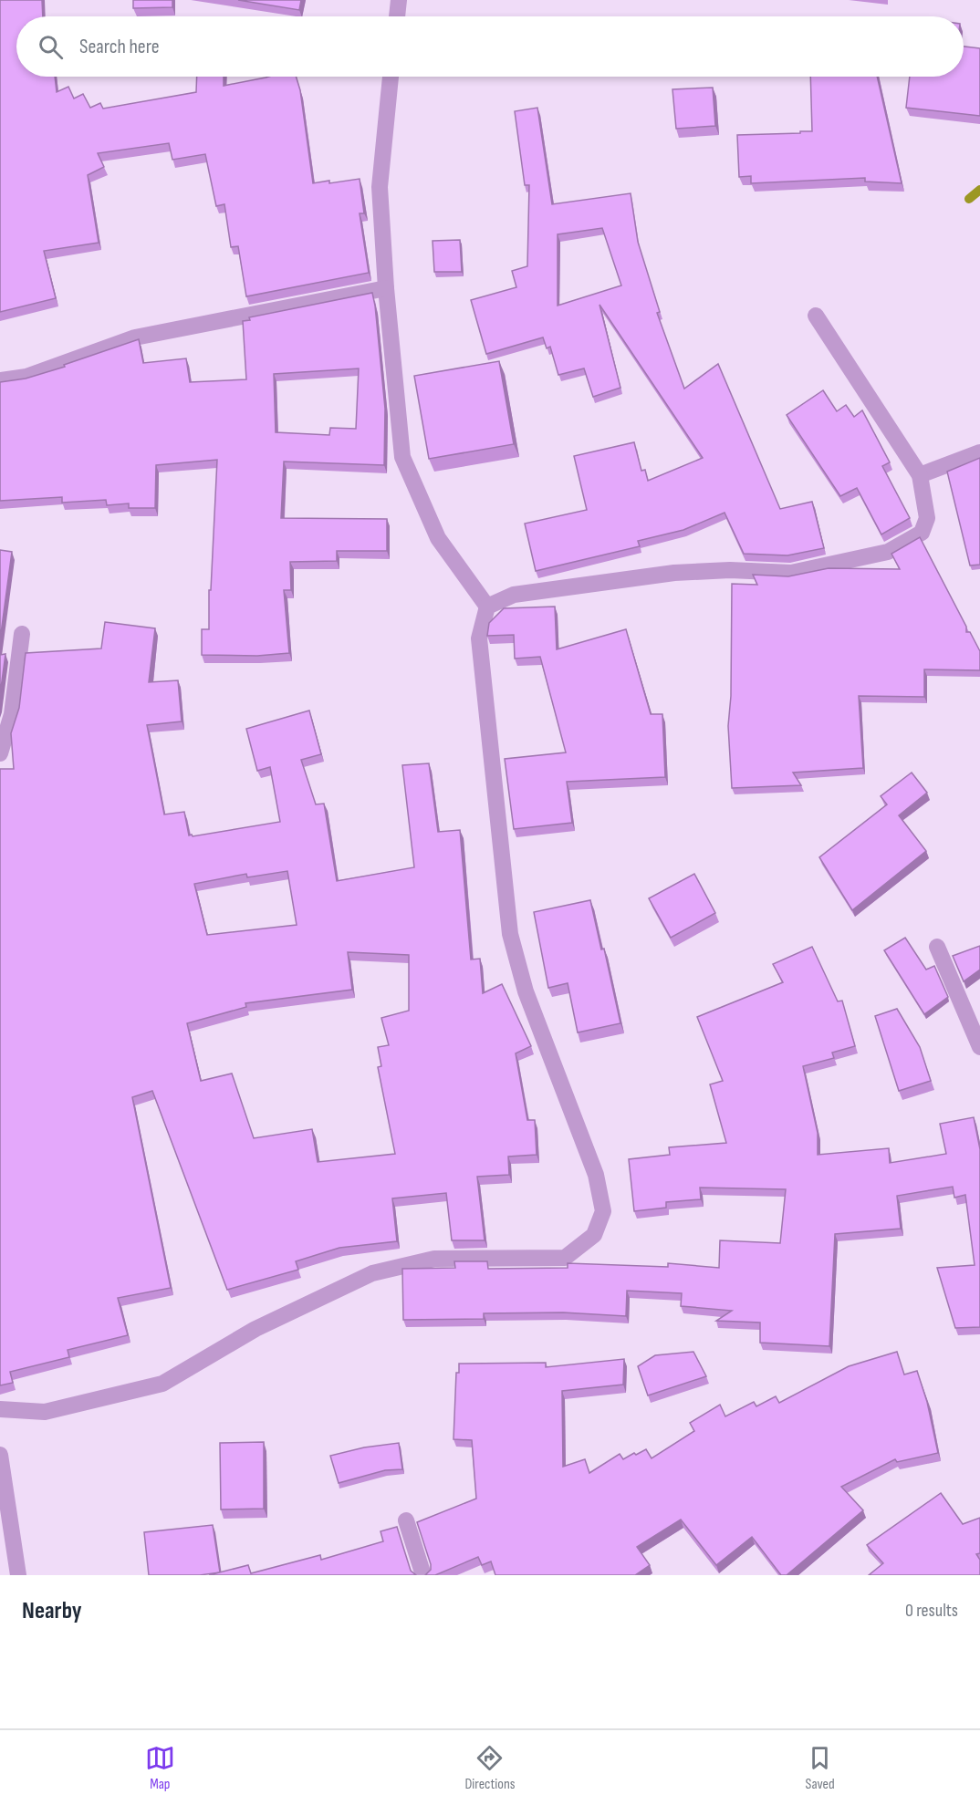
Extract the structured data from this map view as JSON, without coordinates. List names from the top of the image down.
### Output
{
  "page": {
    "search": "Search here",
    "heading": ["Nearby", "0 results"],
    "nav": ["Map", "Directions", "Saved"]
  }
}
